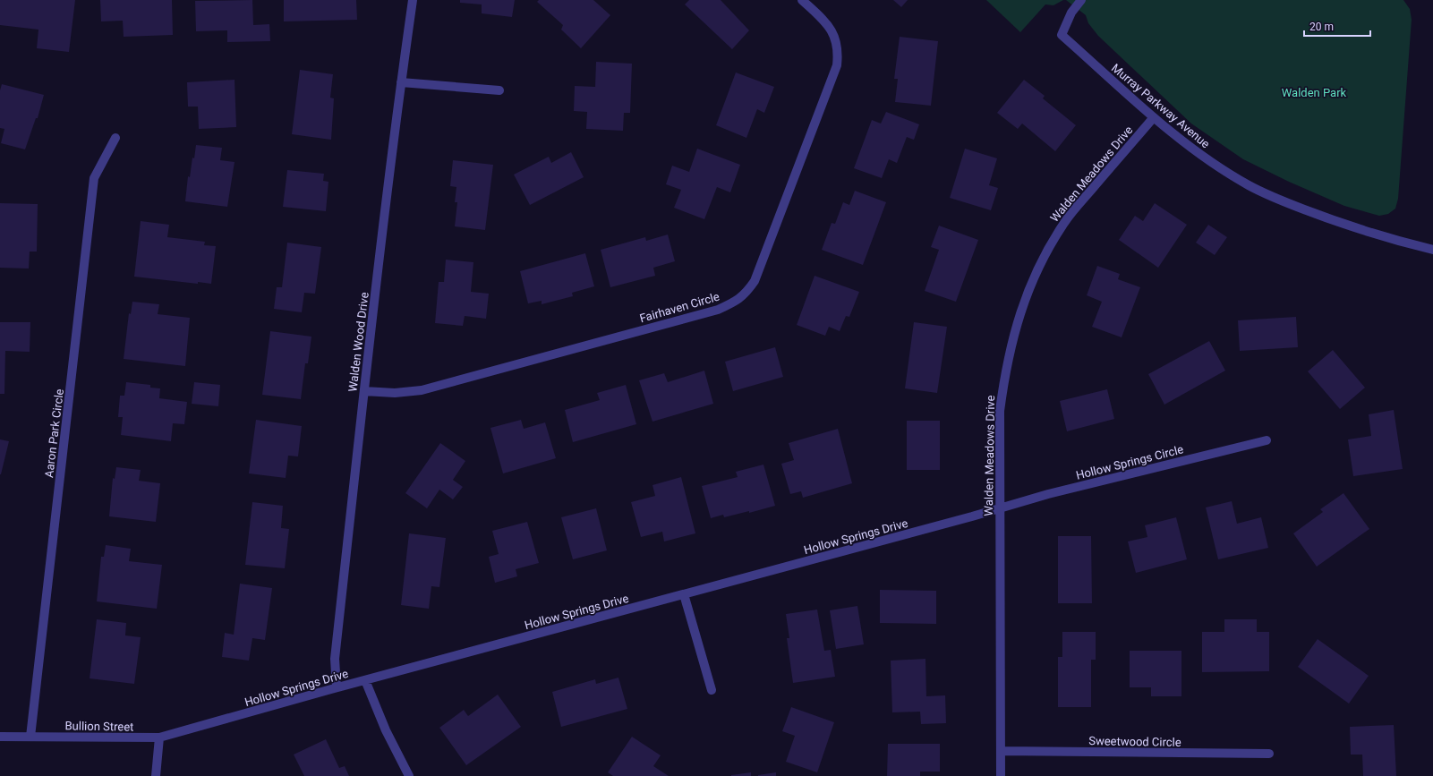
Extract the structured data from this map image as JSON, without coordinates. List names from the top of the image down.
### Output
{
  "streets": {
    "street": [
      "Murray Parkway Avenue",
      "Walden Meadows Drive",
      "Fairhaven Circle",
      "Walden Wood Drive",
      "Aaron Park Circle",
      "Hollow Springs Circle",
      "Hollow Springs Drive",
      "Bullion Street",
      "Sweetwood Circle"
    ]
  },
  "crossings": [
    ["Murray Parkway Avenue", "Walden Meadows Drive"],
    ["Walden Meadows Drive", "Hollow Springs Circle"],
    ["Walden Meadows Drive", "Hollow Springs Drive"],
    ["Walden Meadows Drive", "Sweetwood Circle"],
    ["Fairhaven Circle", "Walden Wood Drive"],
    ["Walden Wood Drive", "Hollow Springs Drive"],
    ["Aaron Park Circle", "Bullion Street"],
    ["Hollow Springs Circle", "Hollow Springs Drive"],
    ["Hollow Springs Drive", "Bullion Street"]
  ],
  "parks": ["Walden Park"],
  "scale_bar": "20 m"
}
